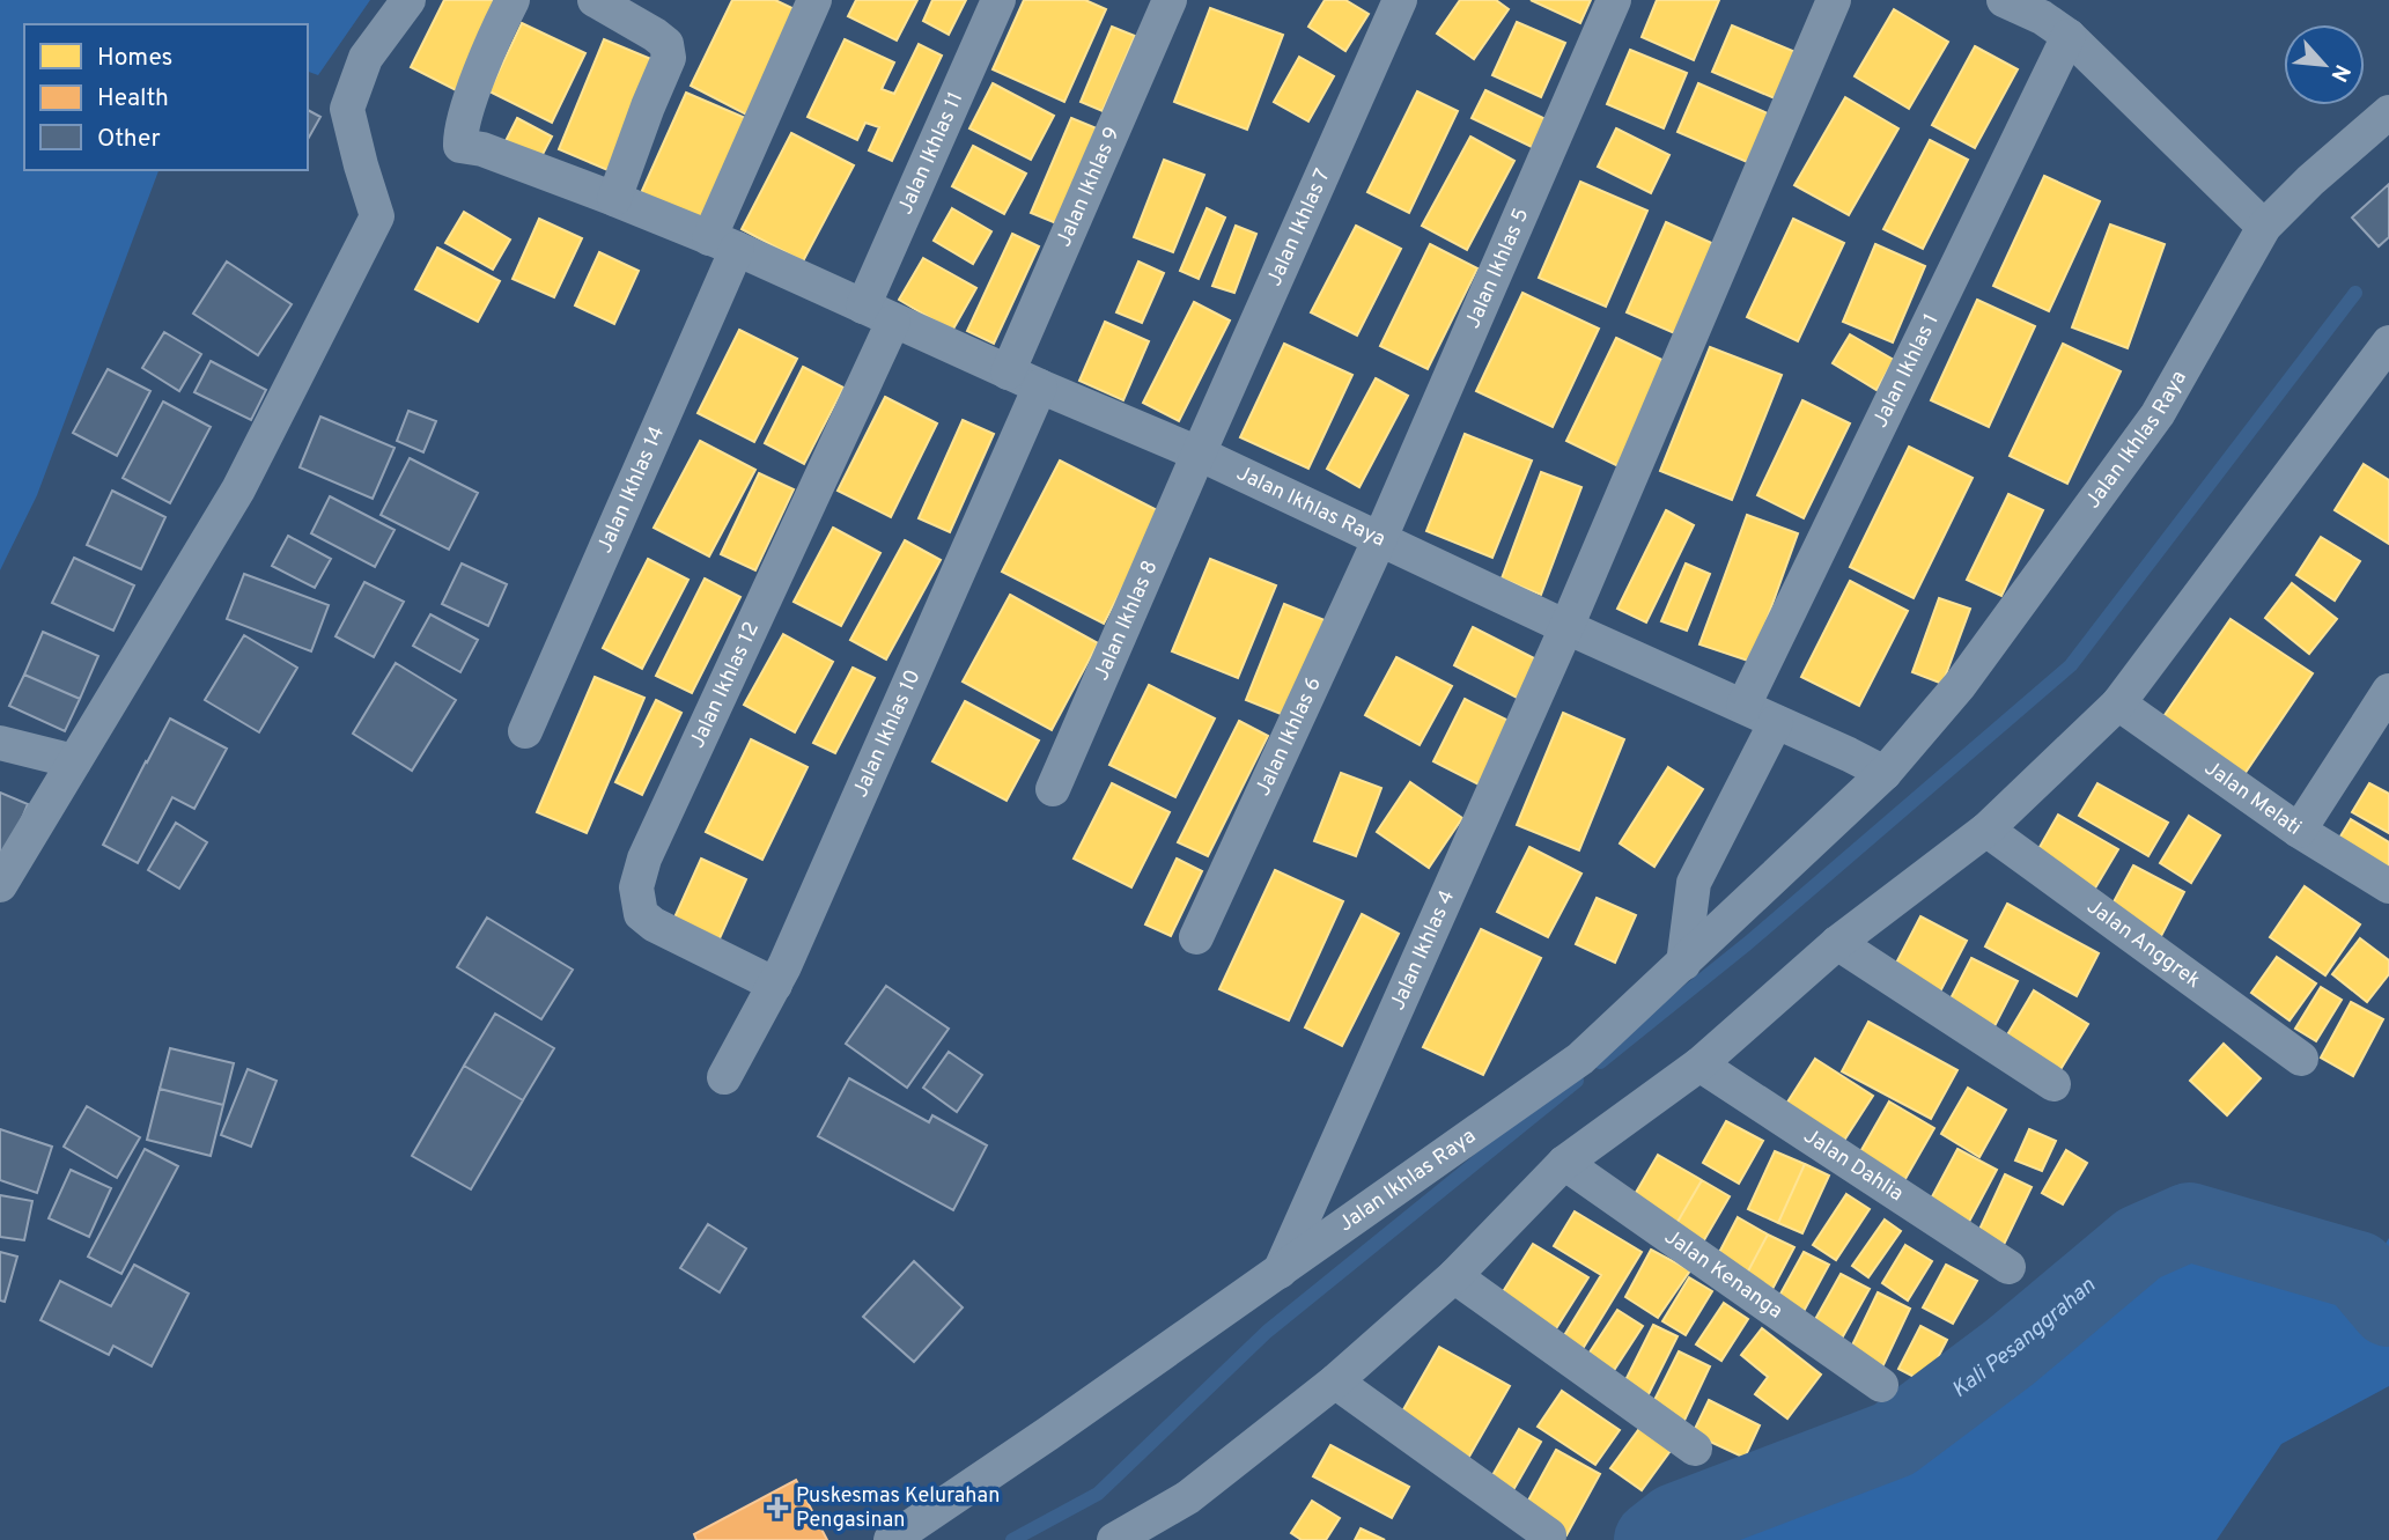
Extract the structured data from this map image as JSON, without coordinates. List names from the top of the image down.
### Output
{
  "streets": {
    "street": [
      "Jalan Ikhlas 11",
      "Jalan Ikhlas 9",
      "Jalan Ikhlas 7",
      "Jalan Ikhlas 5",
      "Jalan Ikhlas 1",
      "Jalan Ikhlas Raya",
      "Jalan Ikhlas 14",
      "Jalan Ikhlas 8",
      "Jalan Ikhlas 12",
      "Jalan Ikhlas 10",
      "Jalan Ikhlas 6",
      "Jalan Melati",
      "Jalan Anggrek",
      "Jalan Ikhlas 4",
      "Jalan Dahlia",
      "Jalan Kenanga"
    ]
  },
  "crossings": [
    ["Jalan Ikhlas 11", "Jalan Ikhlas Raya"],
    ["Jalan Ikhlas 11", "Jalan Ikhlas 12"],
    ["Jalan Ikhlas 9", "Jalan Ikhlas Raya"],
    ["Jalan Ikhlas 7", "Jalan Ikhlas Raya"],
    ["Jalan Ikhlas 7", "Jalan Ikhlas 8"],
    ["Jalan Ikhlas 5", "Jalan Ikhlas Raya"],
    ["Jalan Ikhlas 5", "Jalan Ikhlas 6"],
    ["Jalan Ikhlas 1", "Jalan Ikhlas Raya"],
    ["Jalan Ikhlas Raya", "Jalan Ikhlas 14"],
    ["Jalan Ikhlas Raya", "Jalan Ikhlas 8"],
    ["Jalan Ikhlas Raya", "Jalan Ikhlas 12"],
    ["Jalan Ikhlas Raya", "Jalan Ikhlas 10"],
    ["Jalan Ikhlas Raya", "Jalan Ikhlas 6"],
    ["Jalan Ikhlas Raya", "Jalan Ikhlas 4"],
    ["Jalan Ikhlas 12", "Jalan Ikhlas 10"]
  ],
  "water": ["Kali Pesanggrahan"],
  "places": {
    "health": ["Puskesmas Kelurahan Pengasinan"]
  },
  "legend": ["Homes", "Health", "Other"],
  "north": "bottom right"
}
